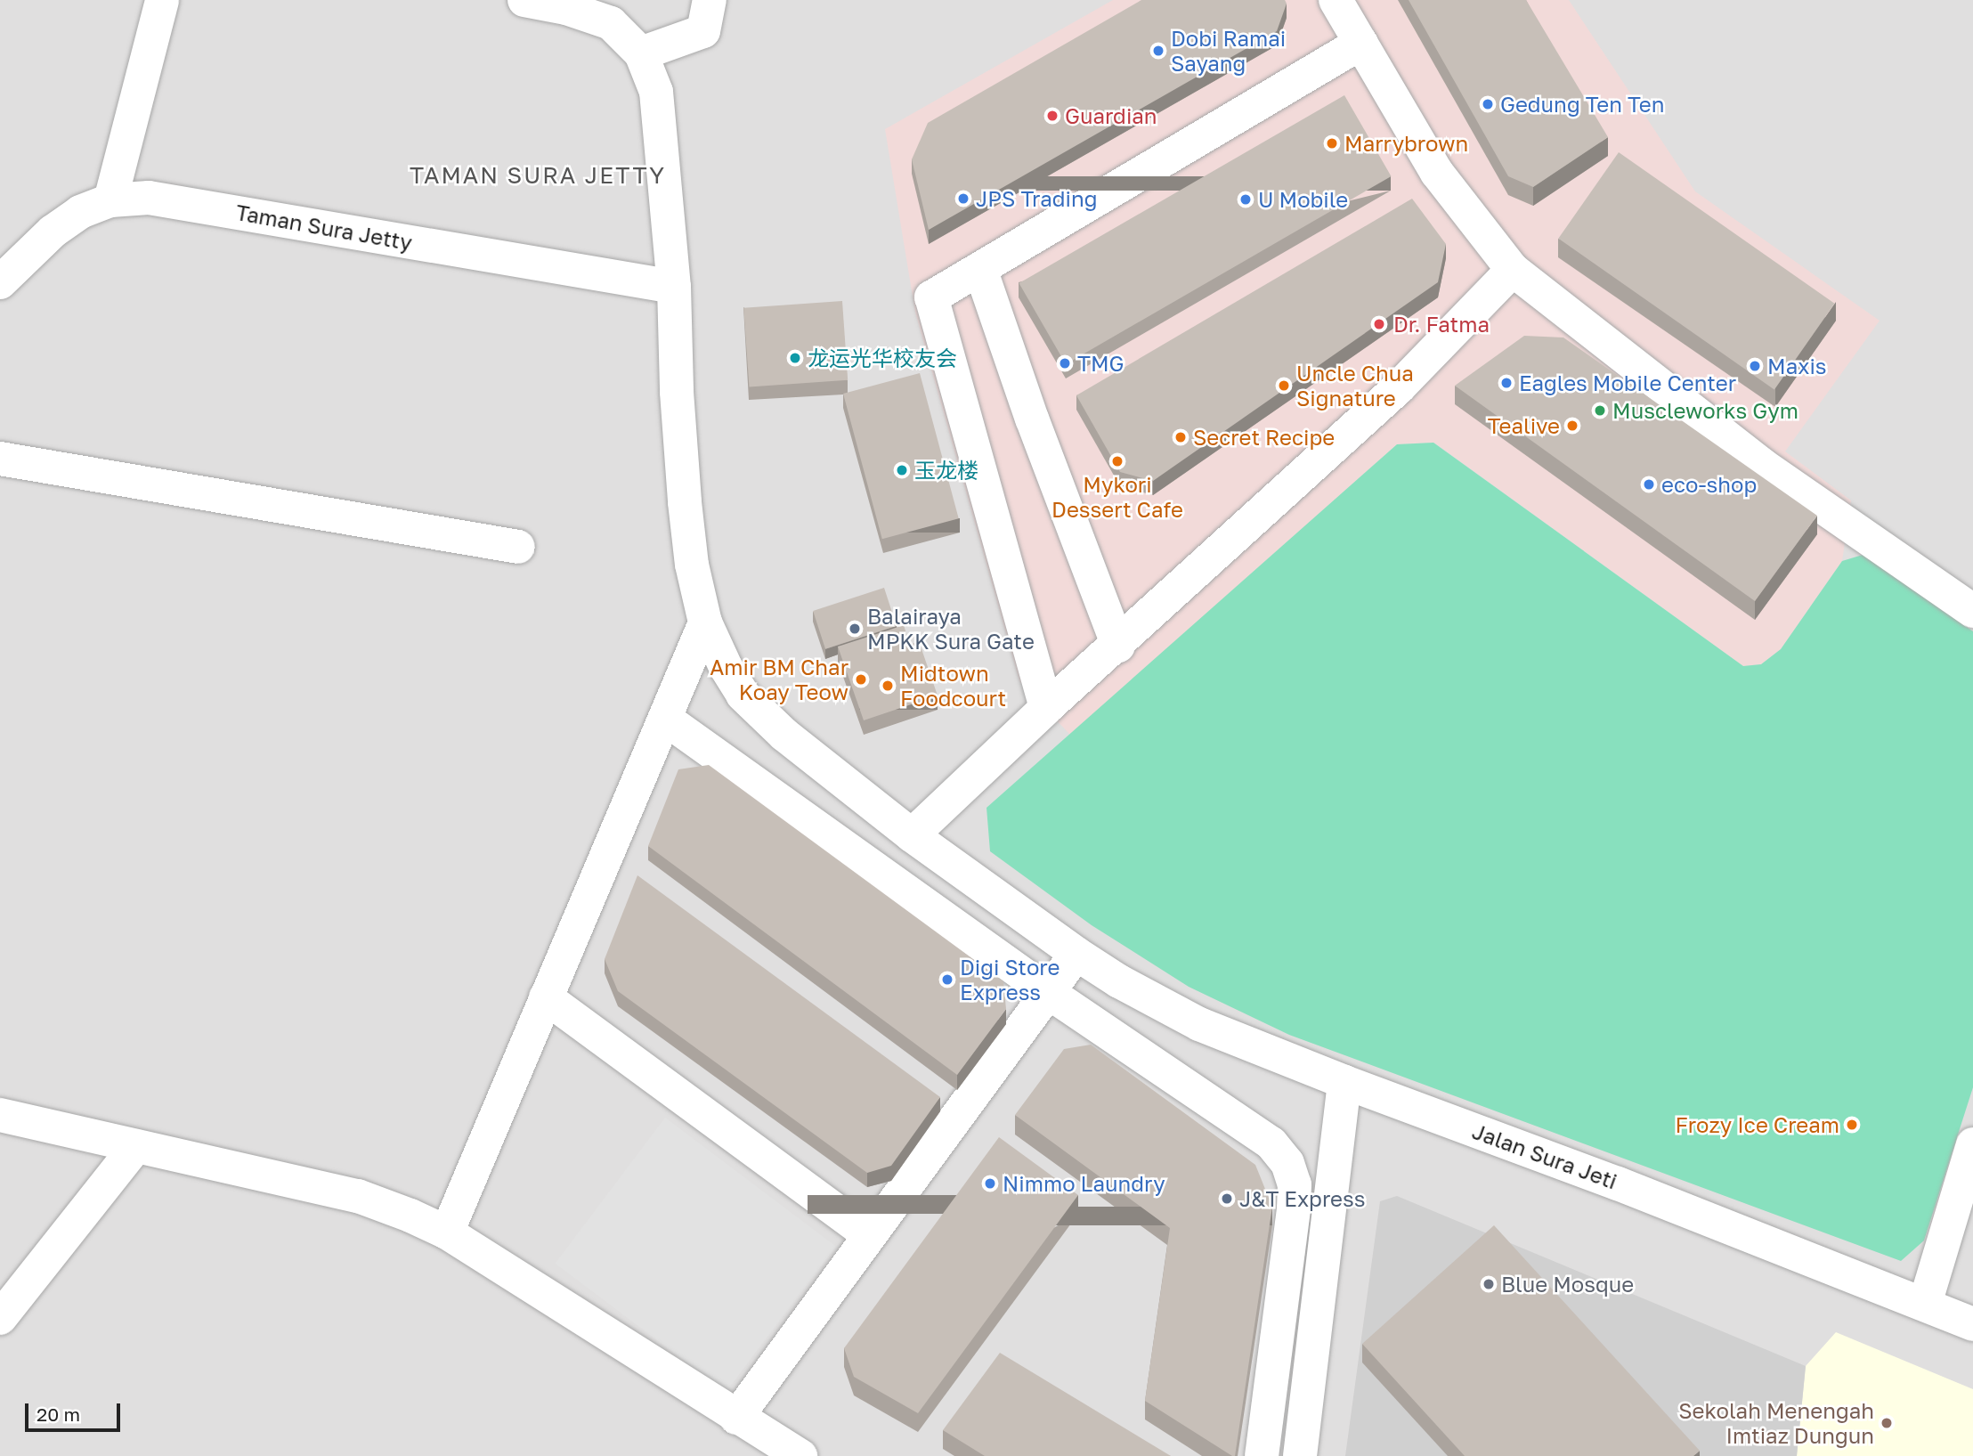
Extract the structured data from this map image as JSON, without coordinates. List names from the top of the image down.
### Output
{
  "streets": {
    "street": ["Taman Sura Jetty", "Jalan Sura Jeti"]
  },
  "crossings": [
    ["Taman Sura Jetty", "Jalan Sura Jeti"]
  ],
  "districts": ["TAMAN SURA JETTY"],
  "places": [
    "Dobi Ramai Sayang",
    "Gedung Ten Ten",
    "Guardian",
    "Marrybrown",
    "JPS Trading",
    "U Mobile",
    "Dr. Fatma",
    "龙运光华校友会",
    "TMG",
    "Maxis",
    "Eagles Mobile Center",
    "Uncle Chua Signature",
    "Muscleworks Gym",
    "Tealive",
    "Secret Recipe",
    "Mykori Dessert Cafe",
    "玉龙楼",
    "eco-shop",
    "Balairaya MPKK Sura Gate",
    "Amir BM Char Koay Teow",
    "Midtown Foodcourt",
    "Digi Store Express",
    "Frozy Ice Cream",
    "Nimmo Laundry",
    "J&T Express",
    "Blue Mosque",
    "Sekolah Menengah Imtiaz Dungun"
  ],
  "scale_bar": "20 m"
}
